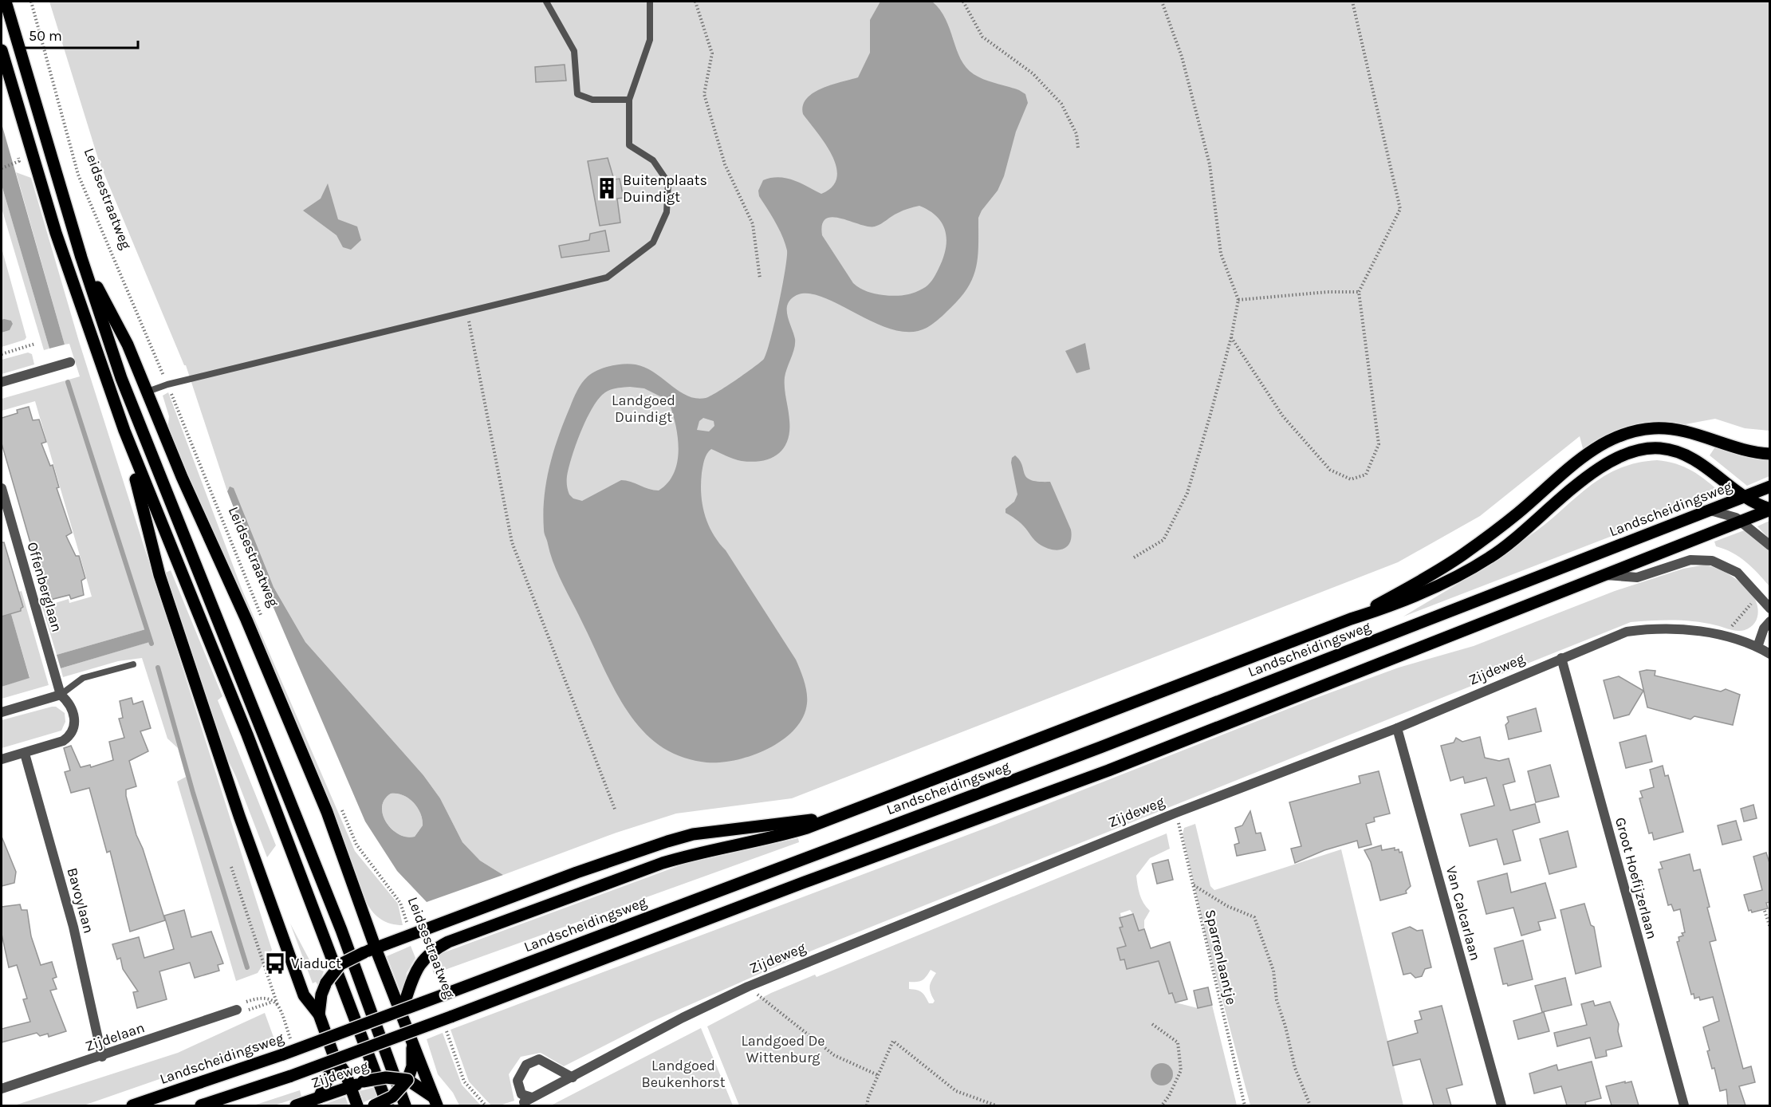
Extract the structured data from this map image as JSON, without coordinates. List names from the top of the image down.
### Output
{
  "streets": {
    "main road": ["Landscheidingsweg", "Zijdeweg"],
    "street": [
      "Offenberglaan",
      "Groot Hoefijzerlaan",
      "Bavoylaan",
      "Van Calcarlaan",
      "Zijdelaan"
    ],
    "path": ["Leidsestraatweg", "Sparrenlaantje"]
  },
  "crossings": [
    ["Offenberglaan", "Bavoylaan"],
    ["Zijdeweg", "Groot Hoefijzerlaan"],
    ["Zijdeweg", "Van Calcarlaan"],
    ["Zijdeweg", "Sparrenlaantje"],
    ["Bavoylaan", "Zijdelaan"]
  ],
  "parks": ["Landgoed Duindigt", "Landgoed De Wittenburg", "Landgoed Beukenhorst"],
  "places": {
    "building": ["Buitenplaats Duindigt"],
    "bus stop": ["Viaduct"]
  },
  "scale_bar": "50 m"
}
